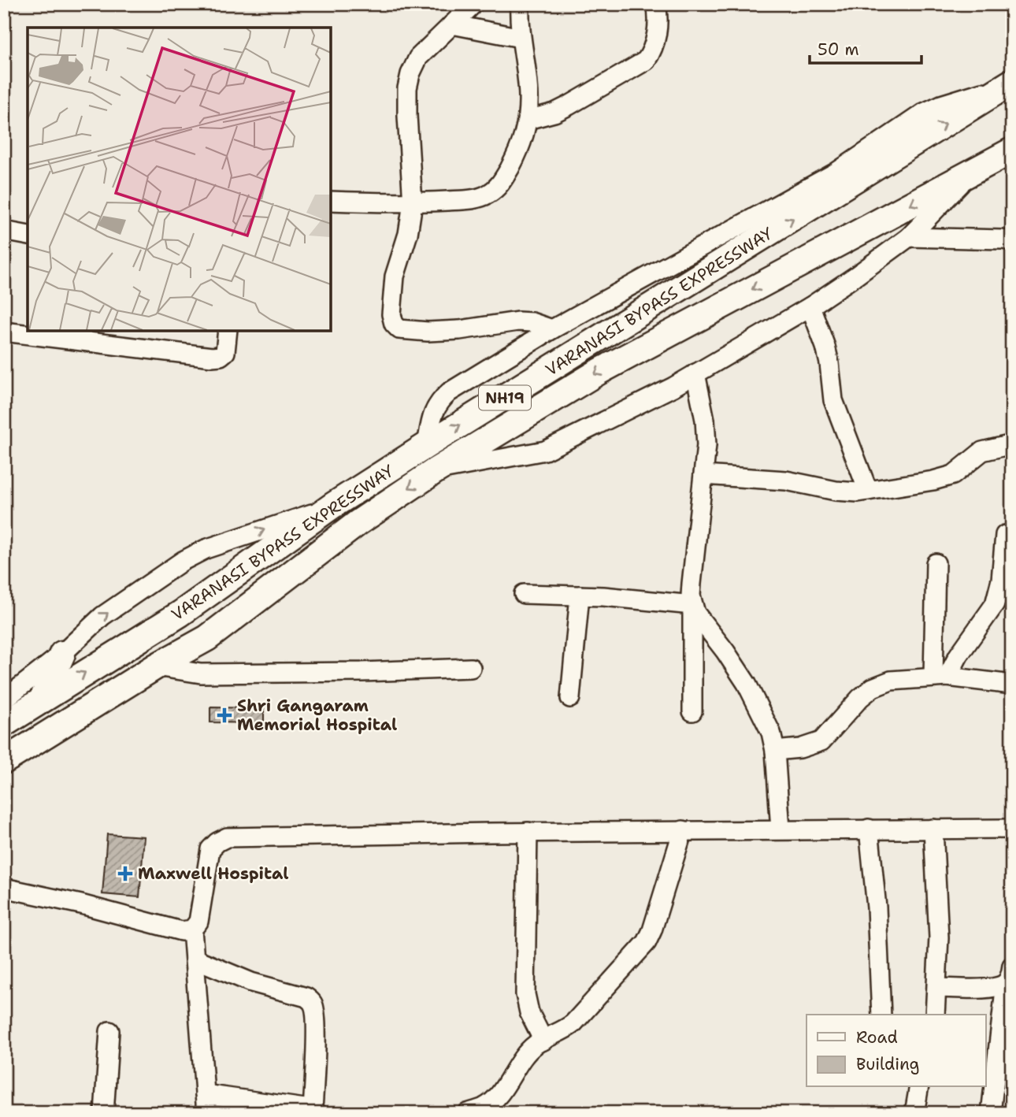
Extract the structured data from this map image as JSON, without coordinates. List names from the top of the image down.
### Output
{
  "streets": {
    "highway": ["VARANASI BYPASS EXPRESSWAY", "NH19"]
  },
  "places": {
    "health": ["Shri Gangaram Memorial Hospital", "Maxwell Hospital"]
  },
  "legend": ["Road", "Building"],
  "scale_bar": "50 m"
}
